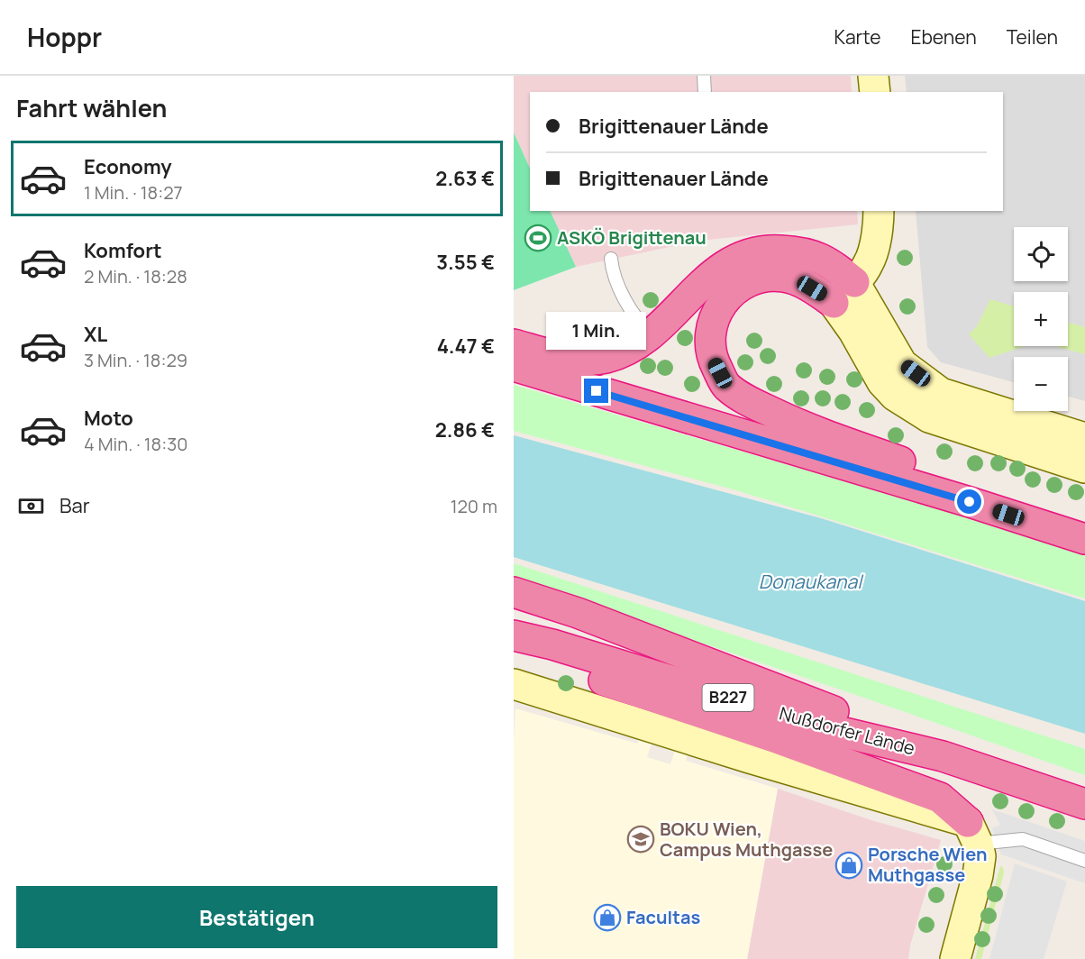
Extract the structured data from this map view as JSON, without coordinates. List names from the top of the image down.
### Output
{
  "streets": {
    "highway": ["B227", "Nußdorfer Lände"]
  },
  "water": ["Donaukanal"],
  "places": {
    "sports": ["ASKÖ Brigittenau"],
    "school or university": ["BOKU Wien, Campus Muthgasse"],
    "shop": ["Porsche Wien Muthgasse", "Facultas"]
  },
  "page": {
    "header": "Hoppr",
    "nav": ["Karte", "Ebenen", "Teilen"],
    "heading": "Fahrt wählen",
    "banner": ["Brigittenauer Lände", "Brigittenauer Lände"],
    "list": [
      {
        "name": "Economy",
        "note": "1 Min. · 18:27",
        "value": "2.63 €"
      },
      {
        "name": "Komfort",
        "note": "2 Min. · 18:28",
        "value": "3.55 €"
      },
      {
        "name": "XL",
        "note": "3 Min. · 18:29",
        "value": "4.47 €"
      },
      {
        "name": "Moto",
        "note": "4 Min. · 18:30",
        "value": "2.86 €"
      }
    ],
    "map_buttons": ["+", "−"],
    "bubble": "1 Min.",
    "pay": ["Bar", "120 m"],
    "buttons": "Bestätigen"
  }
}
